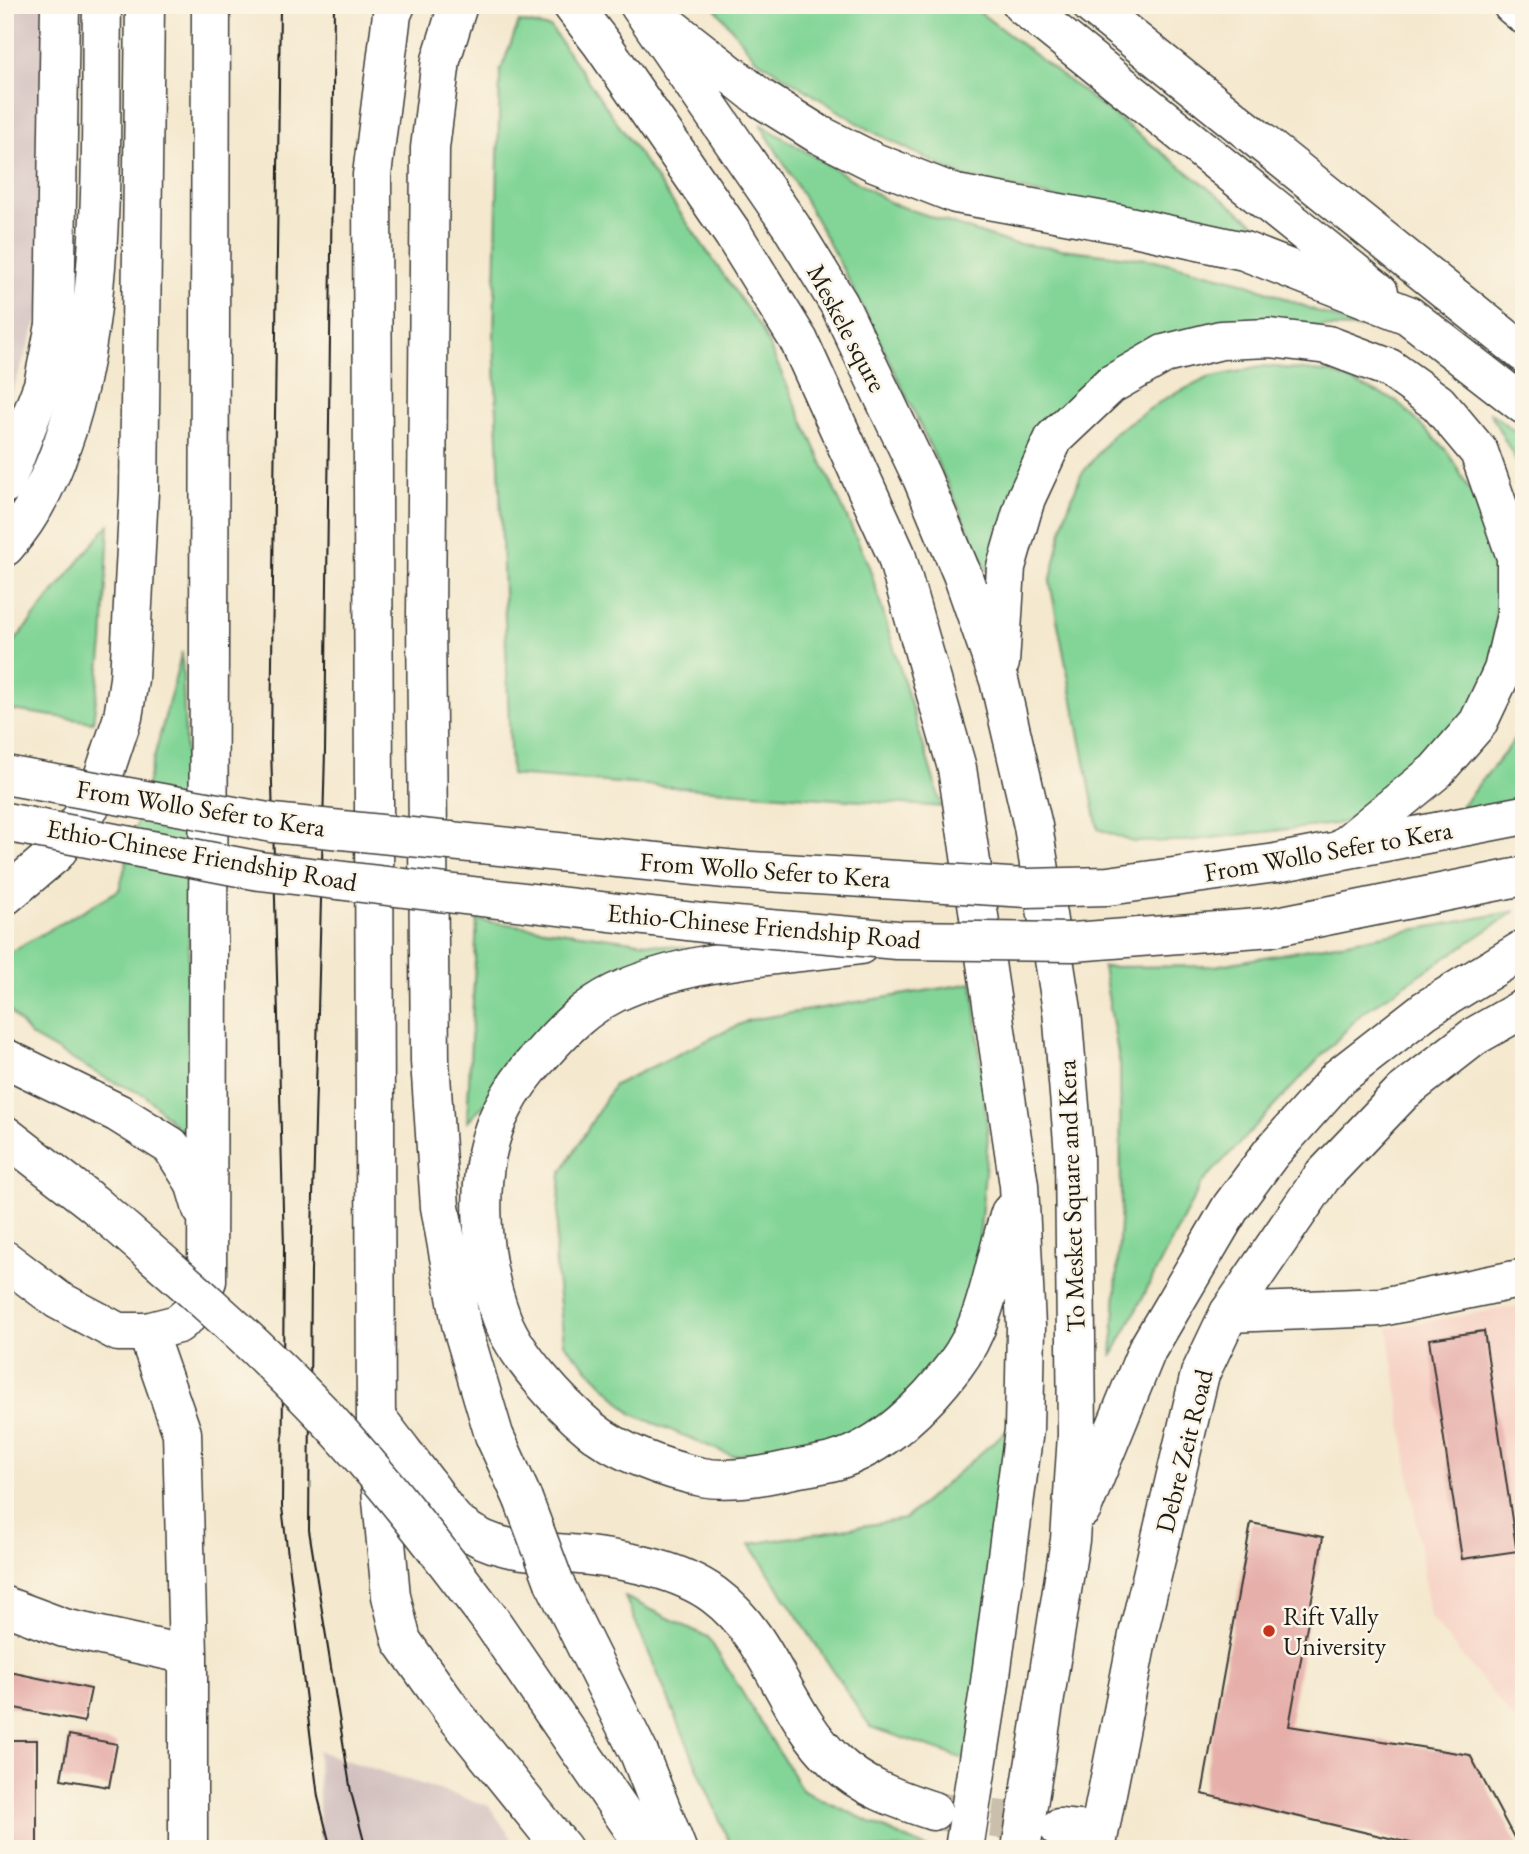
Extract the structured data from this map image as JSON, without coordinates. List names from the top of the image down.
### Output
{
  "streets": {
    "main road": [
      "Meskele squre",
      "From Wollo Sefer to Kera",
      "Ethio-Chinese Friendship Road",
      "To Mesket Square and Kera",
      "Debre Zeit Road"
    ]
  },
  "crossings": [
    ["Meskele squre", "To Mesket Square and Kera"]
  ],
  "places": ["Rift Vally University"]
}
